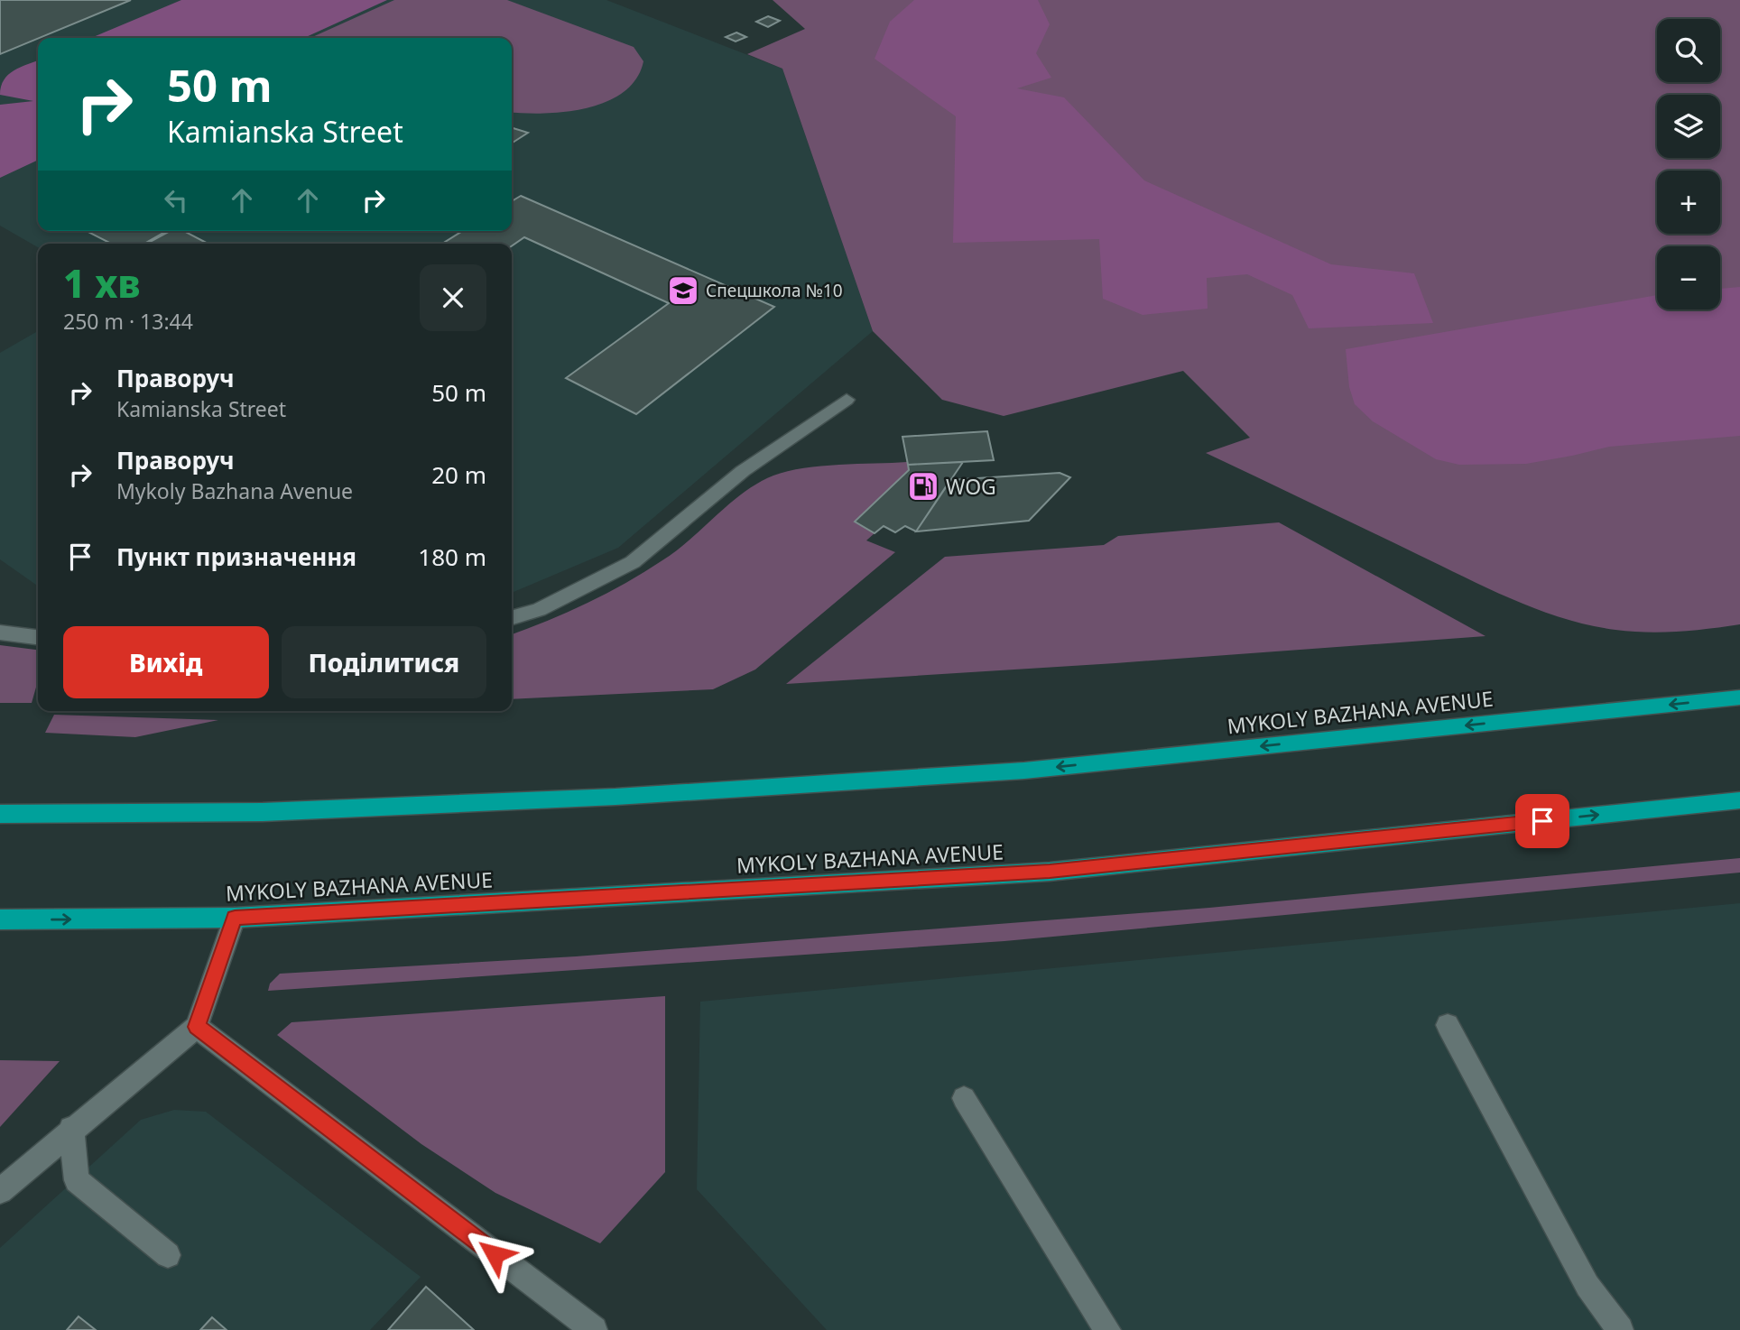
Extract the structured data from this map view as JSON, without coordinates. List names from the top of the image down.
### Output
{
  "streets": {
    "highway": ["MYKOLY BAZHANA AVENUE"]
  },
  "places": {
    "school or university": ["Спецшкола №10"],
    "fuel station": ["WOG"]
  },
  "page": {
    "map_buttons": ["+", "−"],
    "turn": ["50 m", "Kamianska Street"],
    "heading": ["1 хв", "250 m · 13:44"],
    "list": [
      {
        "name": "Праворуч",
        "note": "Kamianska Street",
        "value": "50 m"
      },
      {
        "name": "Праворуч",
        "note": "Mykoly Bazhana Avenue",
        "value": "20 m"
      },
      {
        "name": "Пункт призначення",
        "value": "180 m"
      }
    ],
    "buttons": ["Вихід", "Поділитися"]
  }
}
